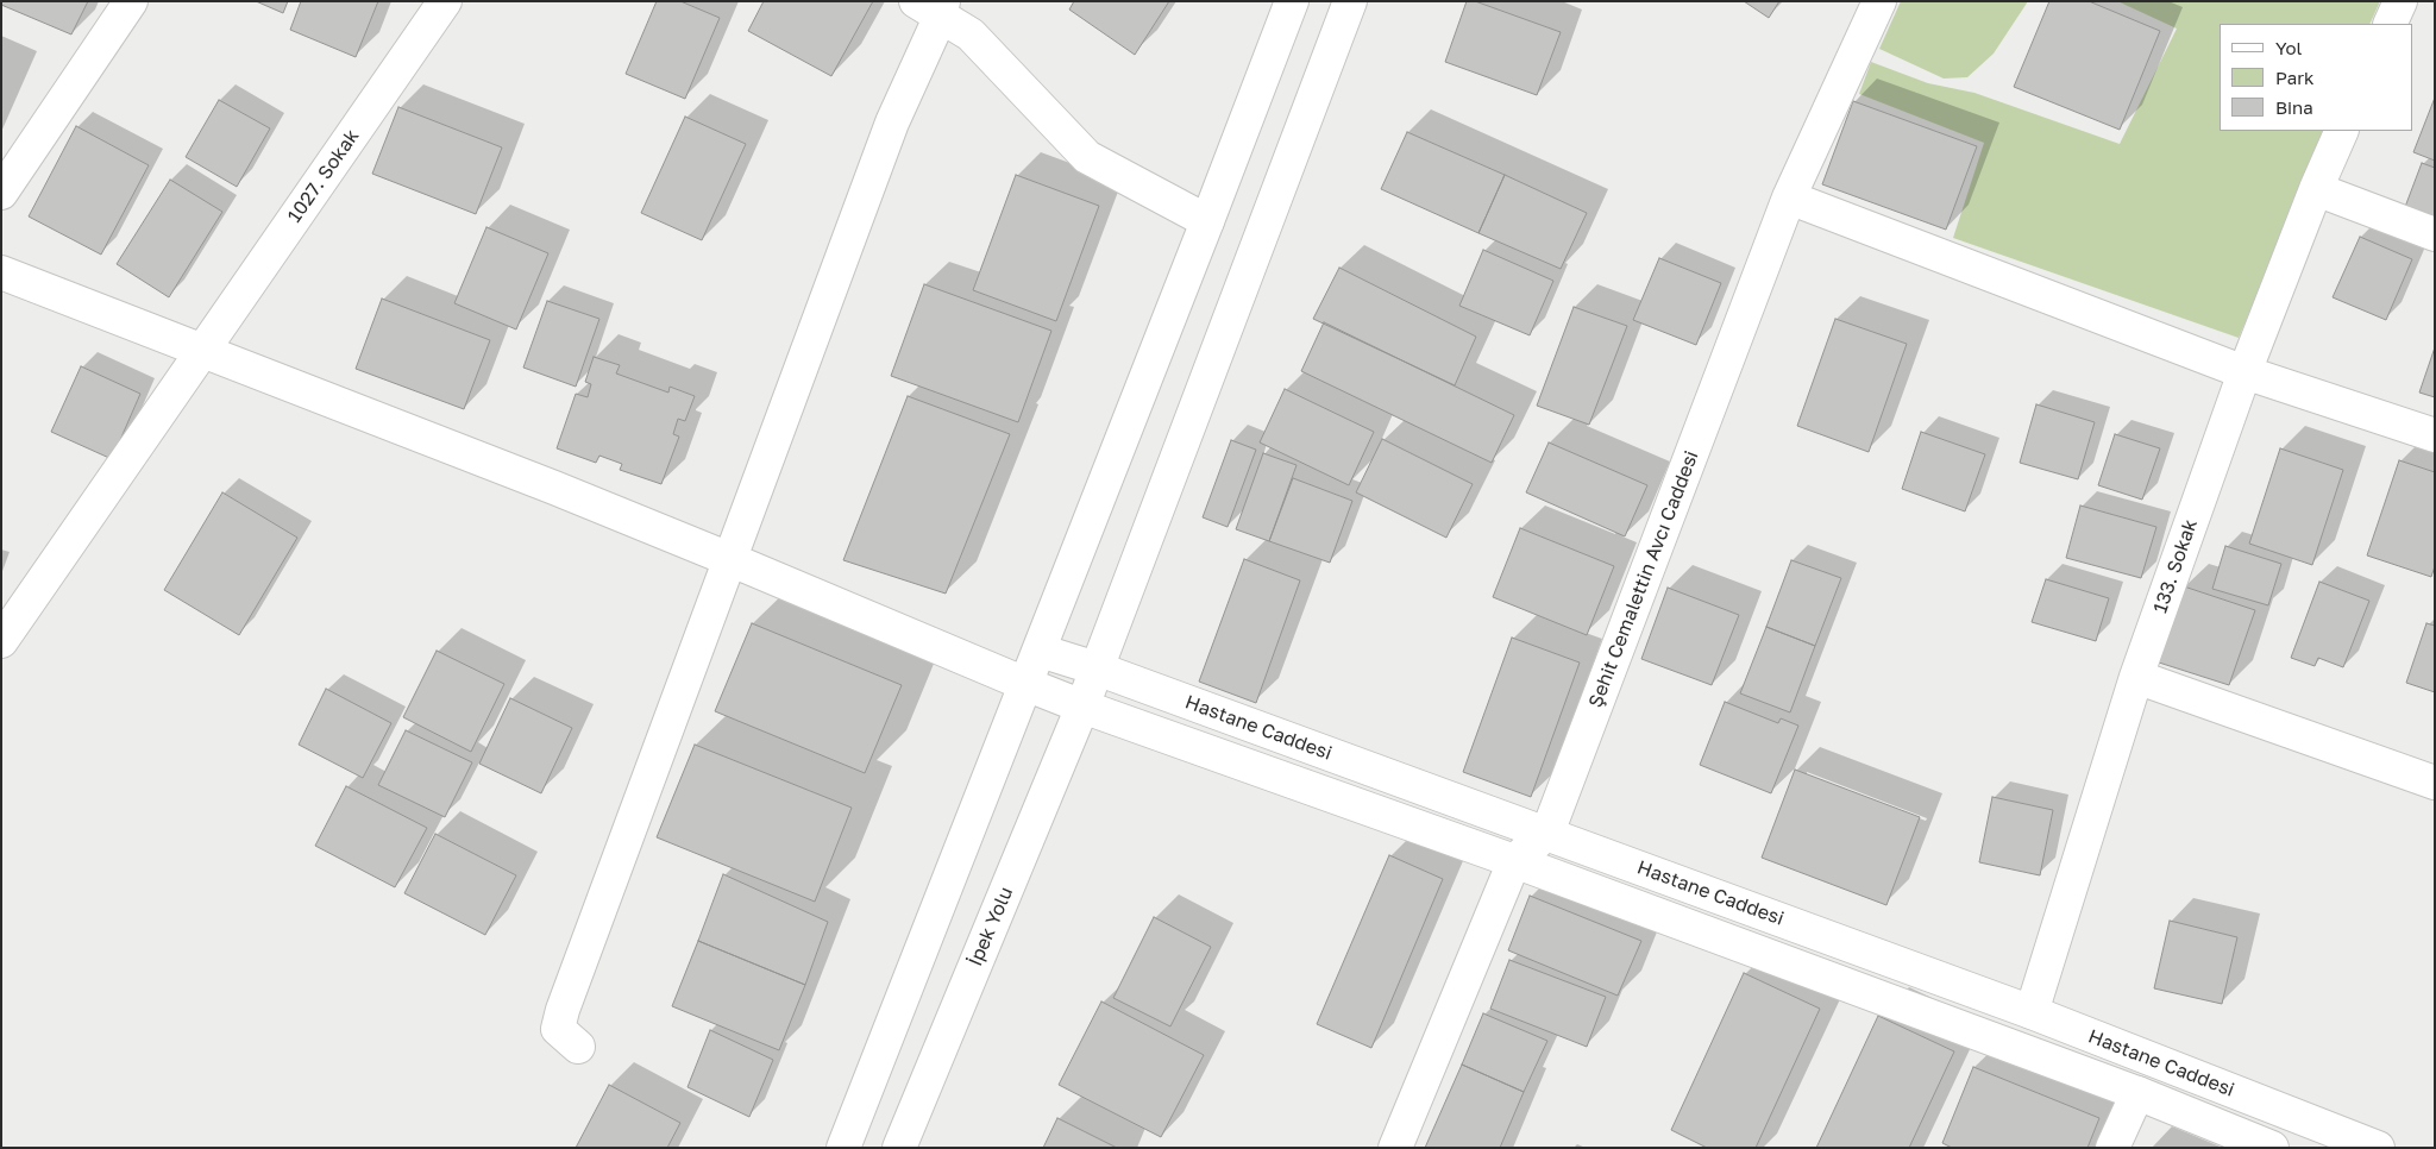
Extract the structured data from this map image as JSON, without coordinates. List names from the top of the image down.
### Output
{
  "streets": {
    "main road": [
      "1027. Sokak",
      "133. Sokak",
      "Şehit Cemalettin Avcı Caddesi",
      "Hastane Caddesi",
      "İpek Yolu"
    ]
  },
  "crossings": [
    ["1027. Sokak", "Hastane Caddesi"],
    ["133. Sokak", "Hastane Caddesi"],
    ["Şehit Cemalettin Avcı Caddesi", "Hastane Caddesi"],
    ["Hastane Caddesi", "İpek Yolu"]
  ],
  "legend": ["Yol", "Park", "Bina"]
}
